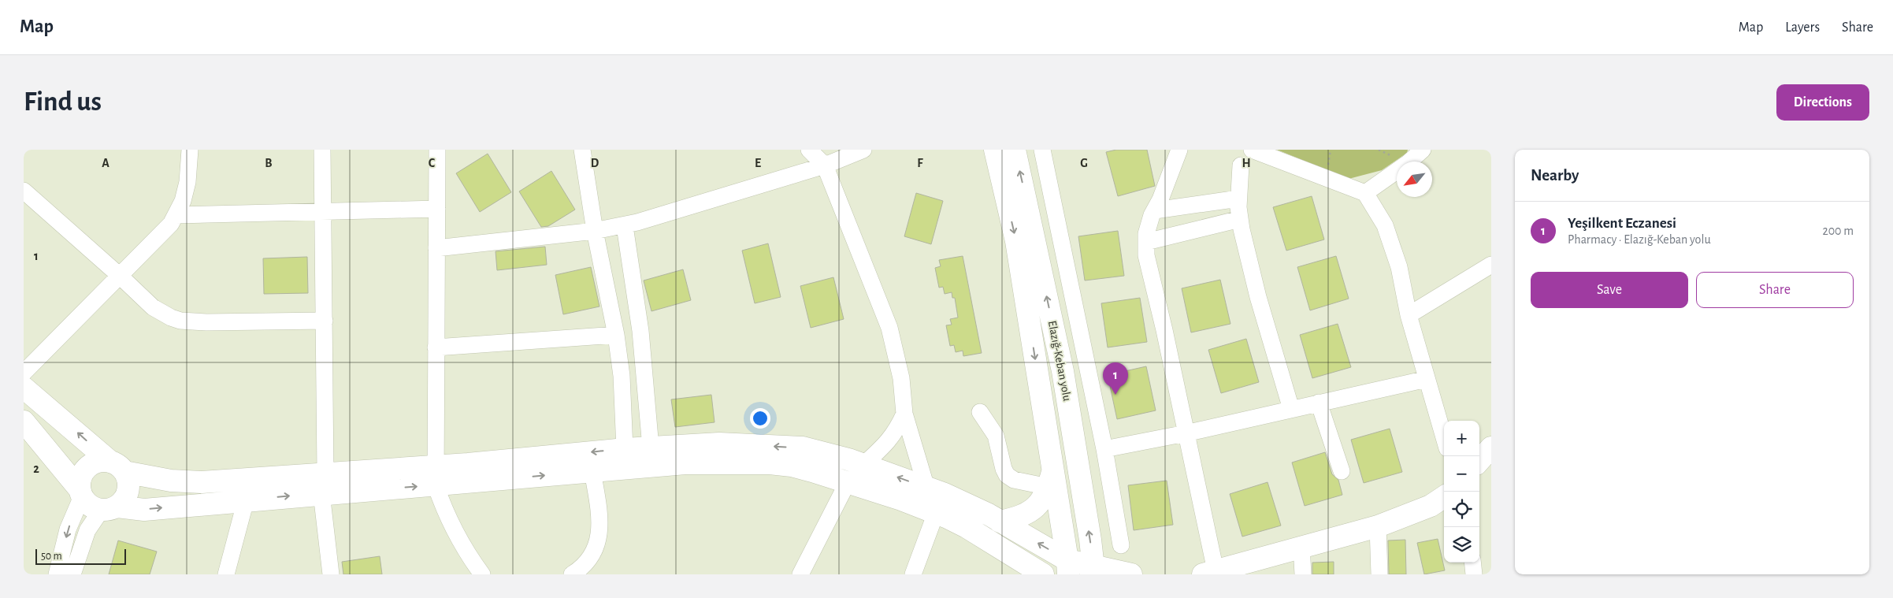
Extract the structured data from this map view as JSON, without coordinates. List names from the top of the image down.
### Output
{
  "streets": {
    "main road": ["Elazığ-Keban yolu"]
  },
  "scale_bar": "50 m",
  "north": "bottom left",
  "page": {
    "header": "Map",
    "nav": ["Map", "Layers", "Share"],
    "buttons": [
      "Directions",
      ["Save", "Share"]
    ],
    "title": "Find us",
    "heading": "Nearby",
    "list": [
      {
        "mark": "1",
        "name": "Yeşilkent Eczanesi",
        "note": "Pharmacy · Elazığ-Keban yolu",
        "value": "200 m"
      }
    ],
    "pins": "1",
    "map_buttons": ["+", "−"],
    "scale": "50 m"
  },
  "grid": {
    "columns": [
      "A",
      "B",
      "C",
      "D",
      "E",
      "F",
      "G",
      "H"
    ],
    "rows": ["1", "2"]
  }
}
